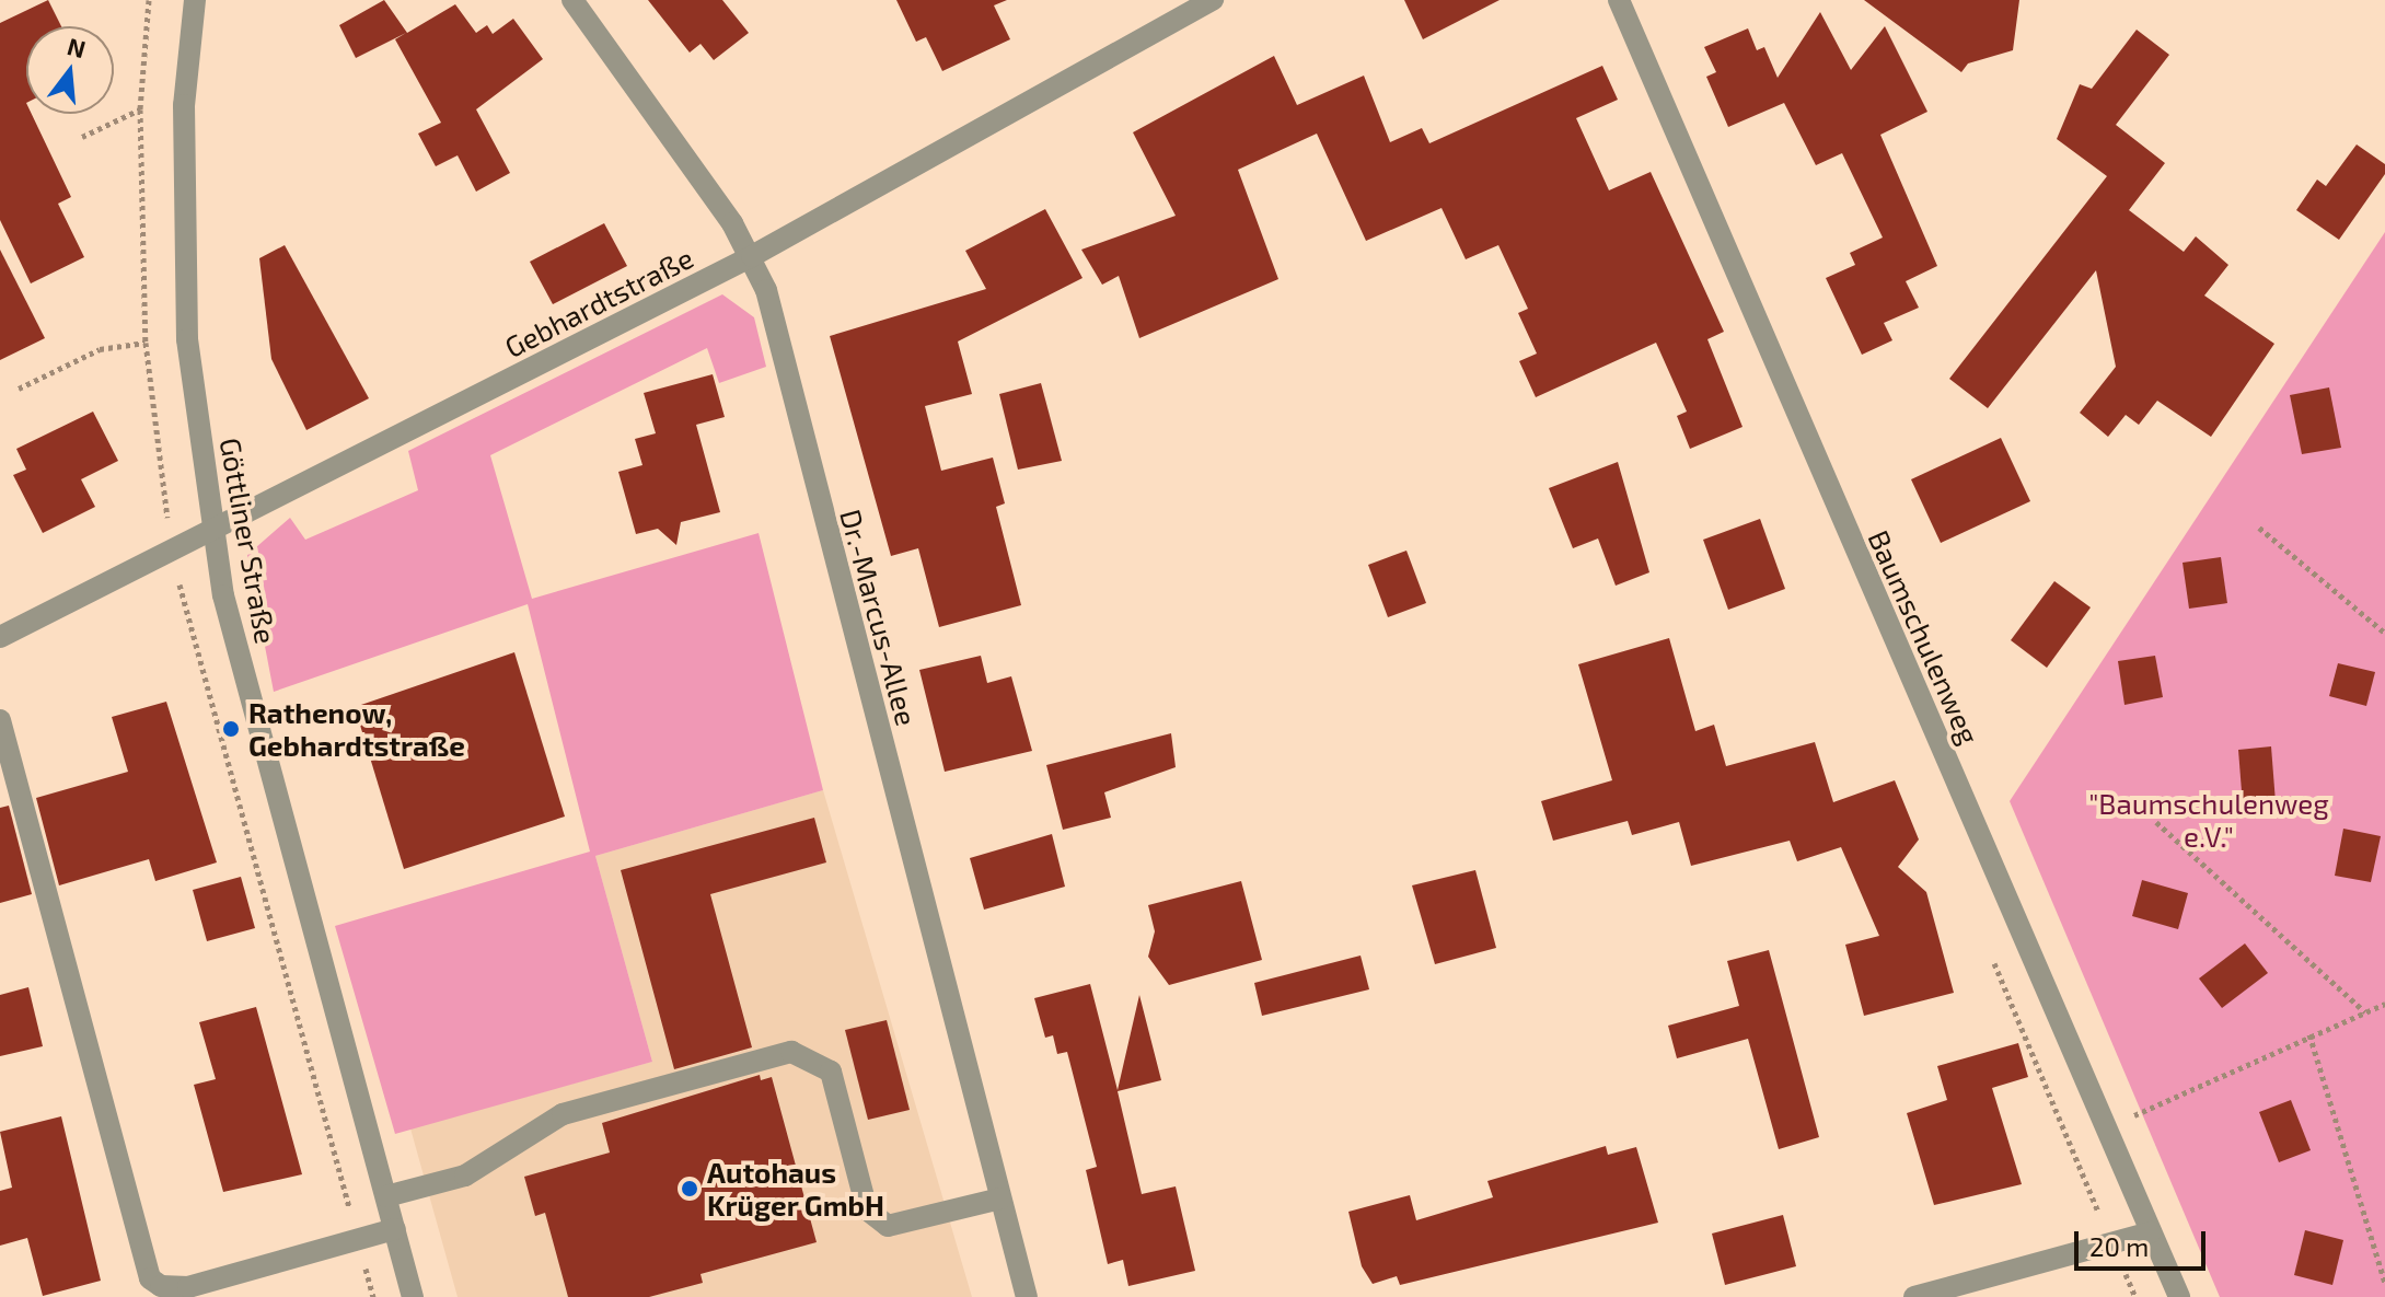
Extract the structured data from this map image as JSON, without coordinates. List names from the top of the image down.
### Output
{
  "streets": {
    "street": [
      "Gebhardtstraße",
      "Göttliner Straße",
      "Dr.-Marcus-Allee",
      "Baumschulenweg"
    ]
  },
  "crossings": [
    ["Gebhardtstraße", "Göttliner Straße"],
    ["Gebhardtstraße", "Dr.-Marcus-Allee"]
  ],
  "parks": ["\"Baumschulenweg e.V.\""],
  "places": ["Rathenow, Gebhardtstraße", "Autohaus Krüger GmbH"],
  "scale_bar": "20 m",
  "north": "top"
}
